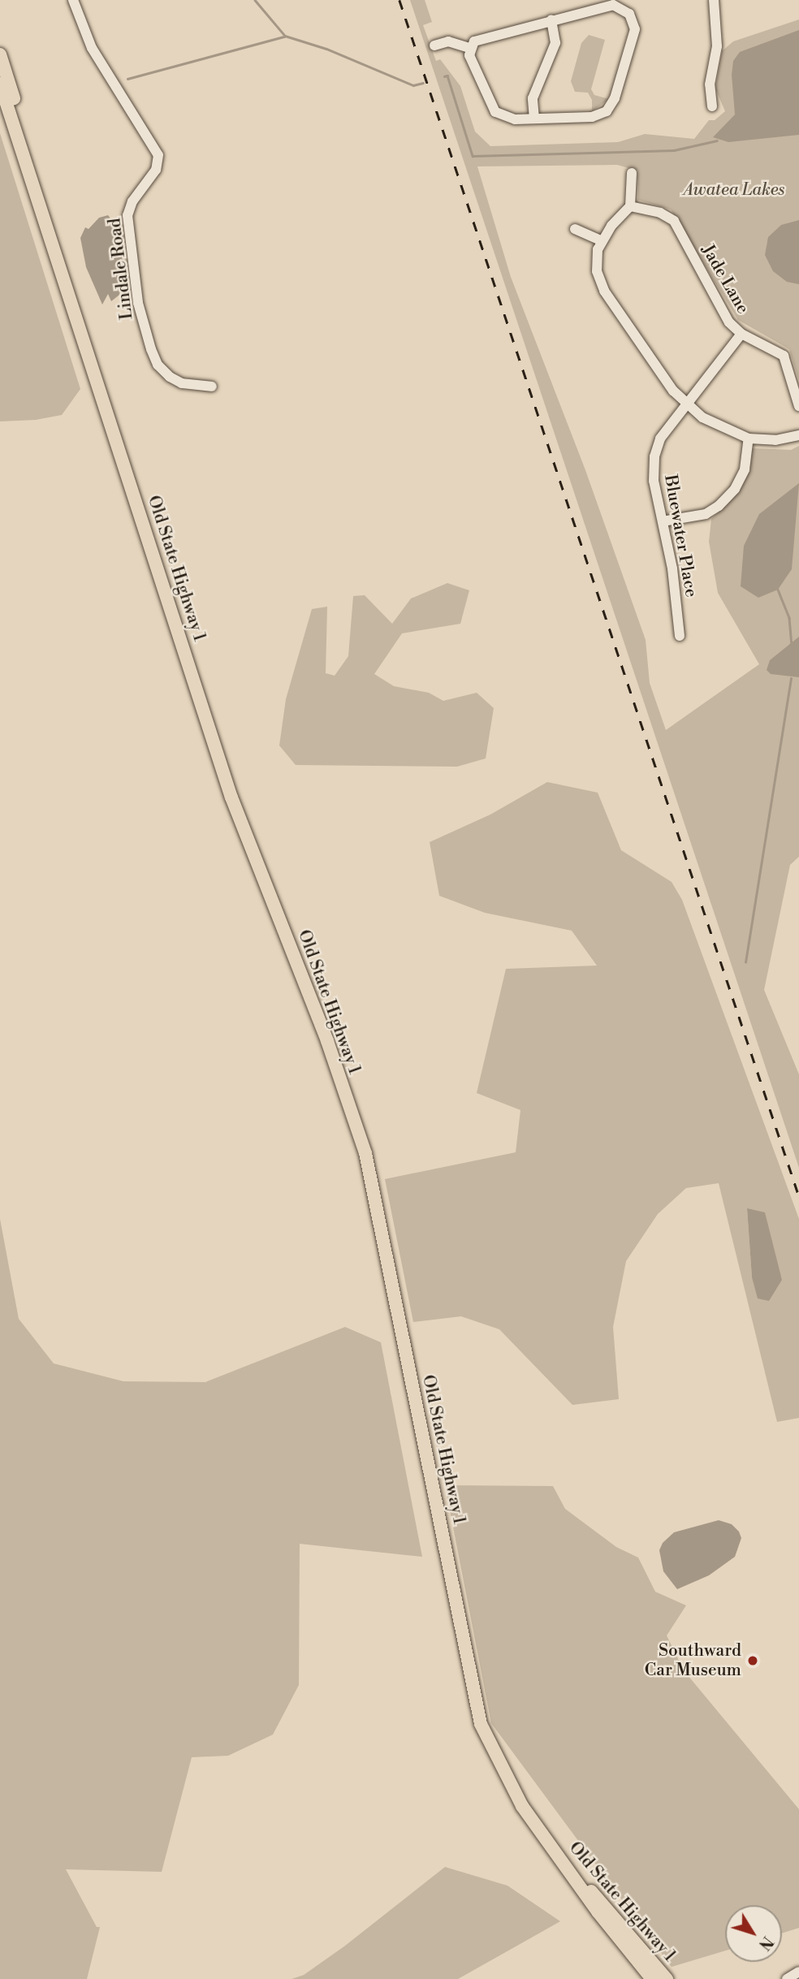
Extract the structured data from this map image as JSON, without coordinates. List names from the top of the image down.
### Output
{
  "streets": {
    "main road": ["Old State Highway 1"],
    "street": ["Lindale Road", "Jade Lane", "Bluewater Place"]
  },
  "crossings": [
    ["Jade Lane", "Bluewater Place"]
  ],
  "parks": ["Awatea Lakes"],
  "places": ["Southward Car Museum"],
  "north": "bottom right"
}
